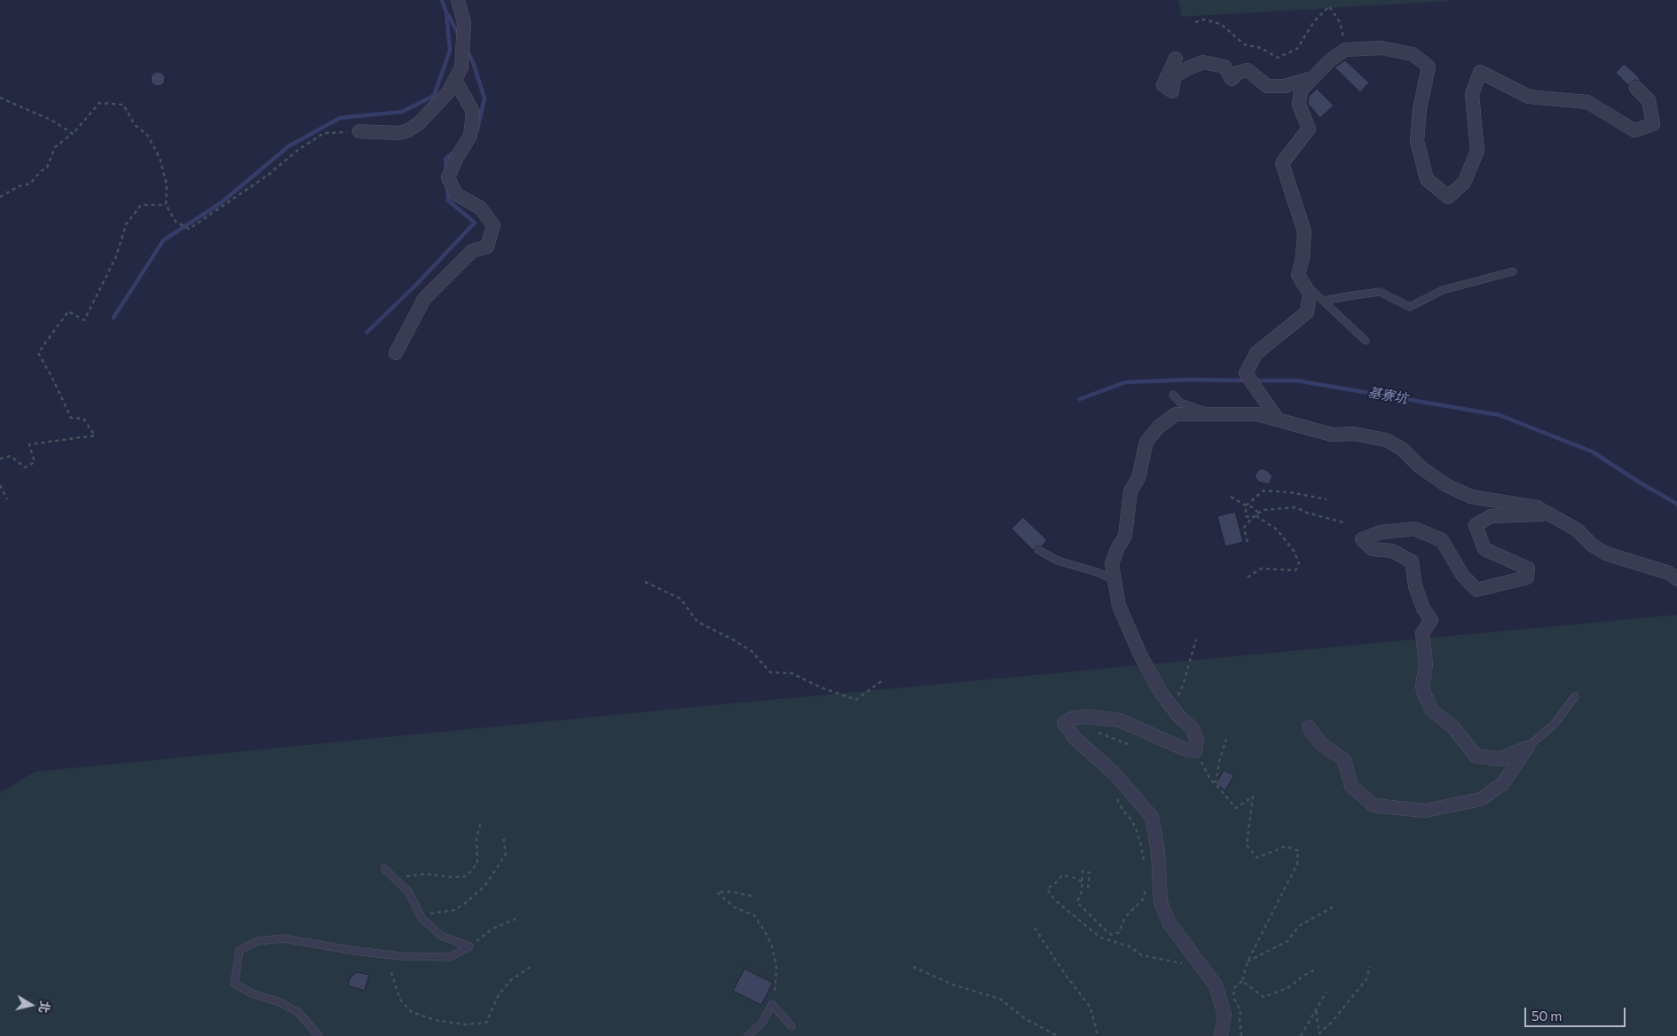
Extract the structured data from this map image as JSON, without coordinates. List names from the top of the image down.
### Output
{
  "water": ["基寮坑"],
  "scale_bar": "50 m",
  "north": "right"
}
